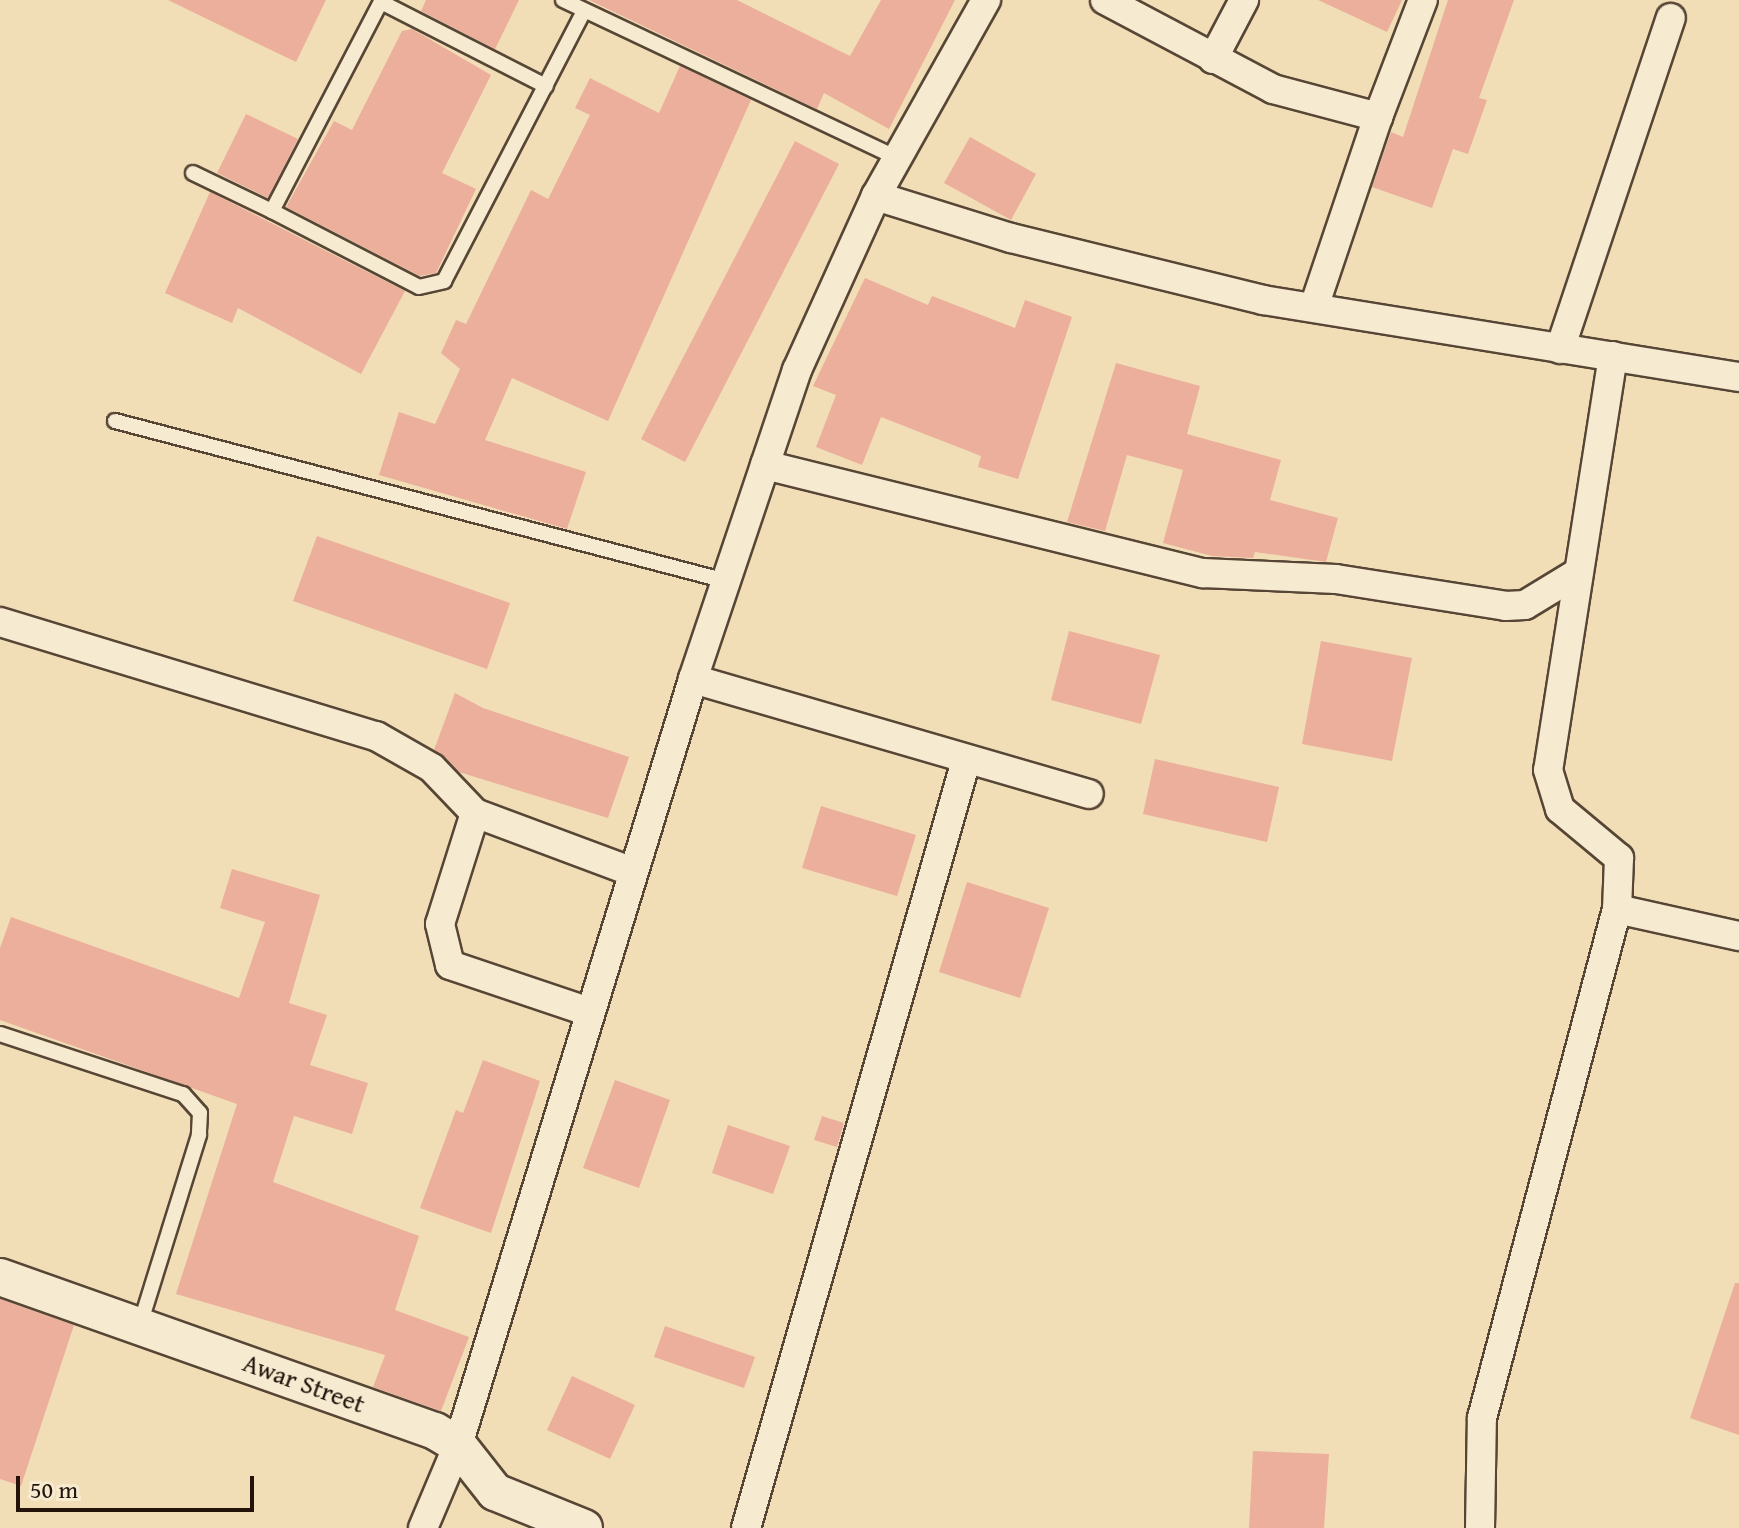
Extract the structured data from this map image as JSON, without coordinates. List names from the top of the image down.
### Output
{
  "streets": {
    "street": ["Awar Street"]
  },
  "scale_bar": "50 m"
}
